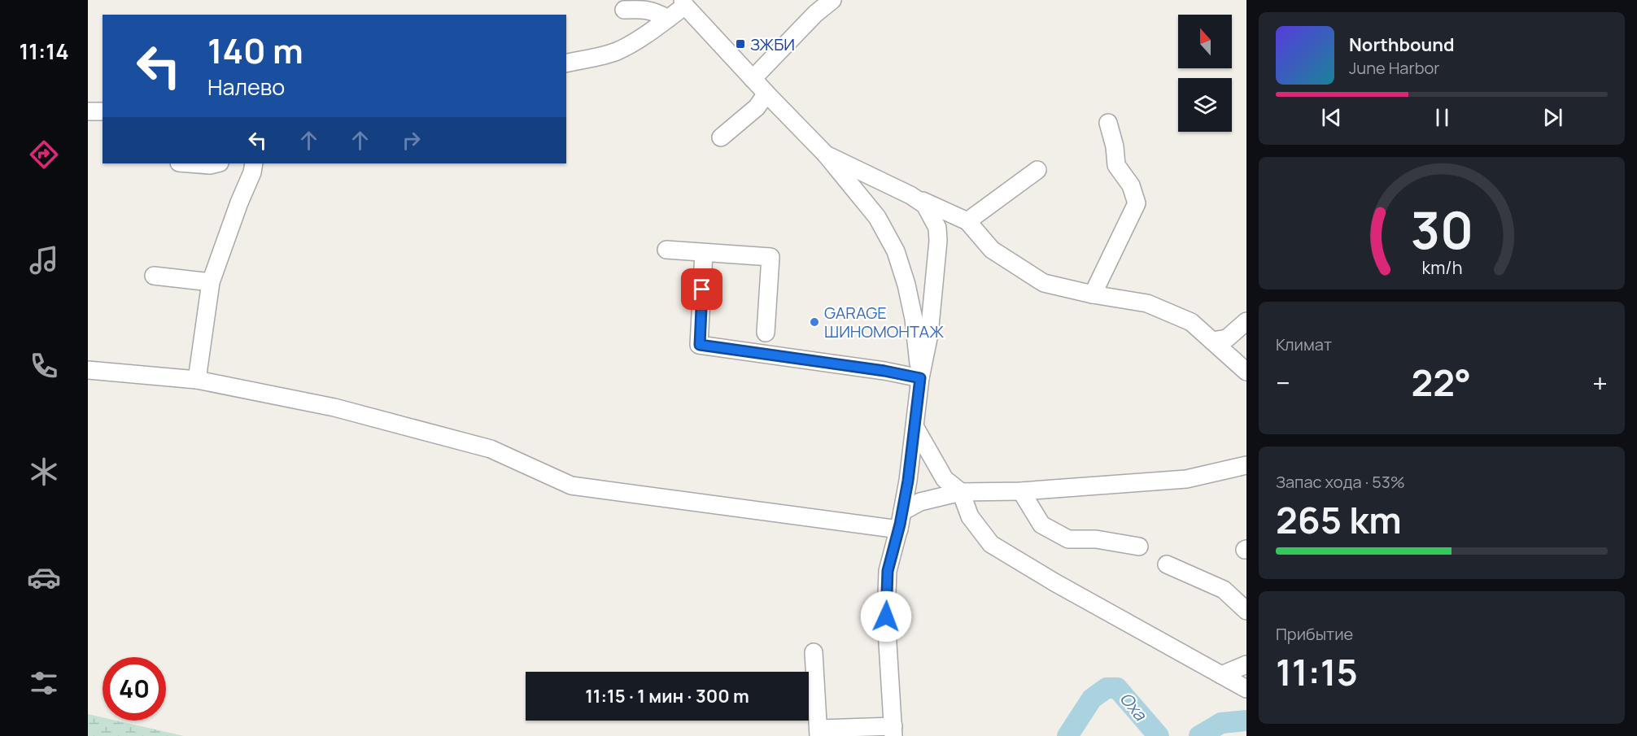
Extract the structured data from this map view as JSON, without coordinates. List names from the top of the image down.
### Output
{
  "water": ["Оха"],
  "places": {
    "transit": ["ЗЖБИ"],
    "other": ["GARAGE ШИНОМОНТАЖ"]
  },
  "north": "top",
  "page": {
    "tabs": "11:14",
    "turn": ["140 m", "Налево"],
    "song": ["Northbound", "June Harbor"],
    "tile": [
      "Климат",
      ["Запас хода · 53%", "265 km"],
      ["Прибытие", "11:15"]
    ],
    "heat": ["−", "22°", "+"],
    "limit": "40",
    "trip": "11:15 · 1 мин · 300 m",
    "gauge": ["30", "km/h"]
  }
}
